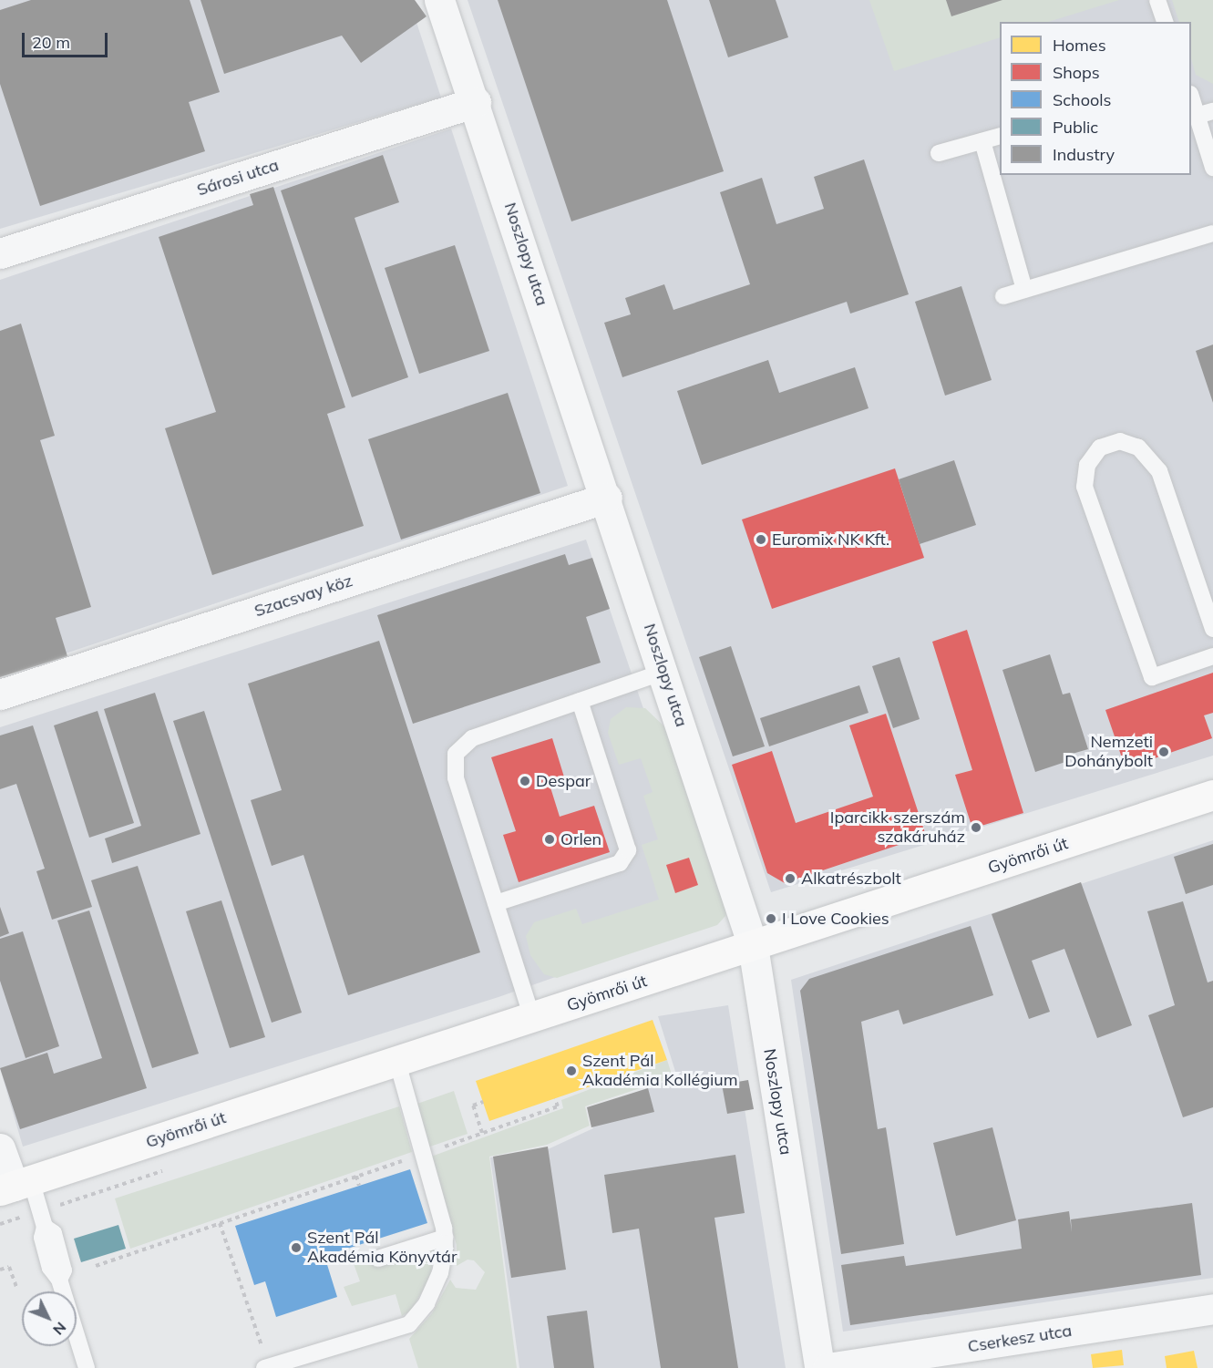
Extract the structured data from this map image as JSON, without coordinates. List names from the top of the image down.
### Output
{
  "streets": {
    "street": [
      "Sárosi utca",
      "Noszlopy utca",
      "Szacsvay köz",
      "Gyömrői út",
      "Cserkesz utca"
    ]
  },
  "crossings": [
    ["Sárosi utca", "Noszlopy utca"],
    ["Noszlopy utca", "Szacsvay köz"],
    ["Noszlopy utca", "Gyömrői út"]
  ],
  "places": [
    "Euromix NK Kft.",
    "Nemzeti Dohánybolt",
    "Despar",
    "Iparcikk szerszám szakáruház",
    "Orlen",
    "Alkatrészbolt",
    "I Love Cookies",
    "Szent Pál Akadémia Kollégium",
    "Szent Pál Akadémia Könyvtár"
  ],
  "legend": [
    "Homes",
    "Shops",
    "Schools",
    "Public",
    "Industry"
  ],
  "scale_bar": "20 m",
  "north": "bottom right"
}
